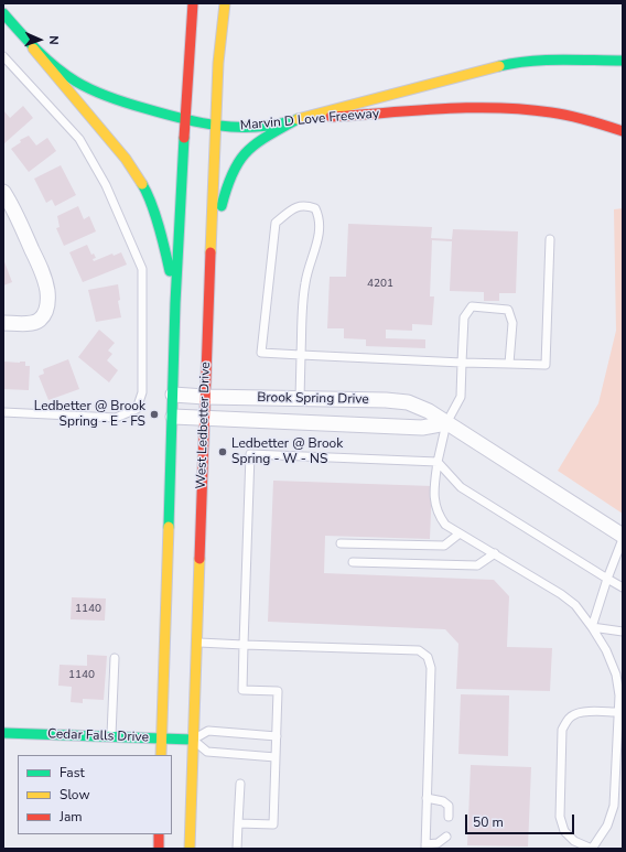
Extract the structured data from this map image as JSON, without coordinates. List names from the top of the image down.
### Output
{
  "streets": {
    "main road": ["Marvin D Love Freeway", "West Ledbetter Drive", "Cedar Falls Drive"],
    "street": ["Brook Spring Drive"]
  },
  "crossings": [
    ["Marvin D Love Freeway", "West Ledbetter Drive"],
    ["Brook Spring Drive", "West Ledbetter Drive"],
    ["West Ledbetter Drive", "Cedar Falls Drive"]
  ],
  "places": ["Ledbetter @ Brook Spring - E - FS", "Ledbetter @ Brook Spring - W - NS"],
  "house_numbers": ["4201", "1140", "1140"],
  "legend": ["Fast", "Slow", "Jam"],
  "scale_bar": "50 m",
  "north": "right"
}
